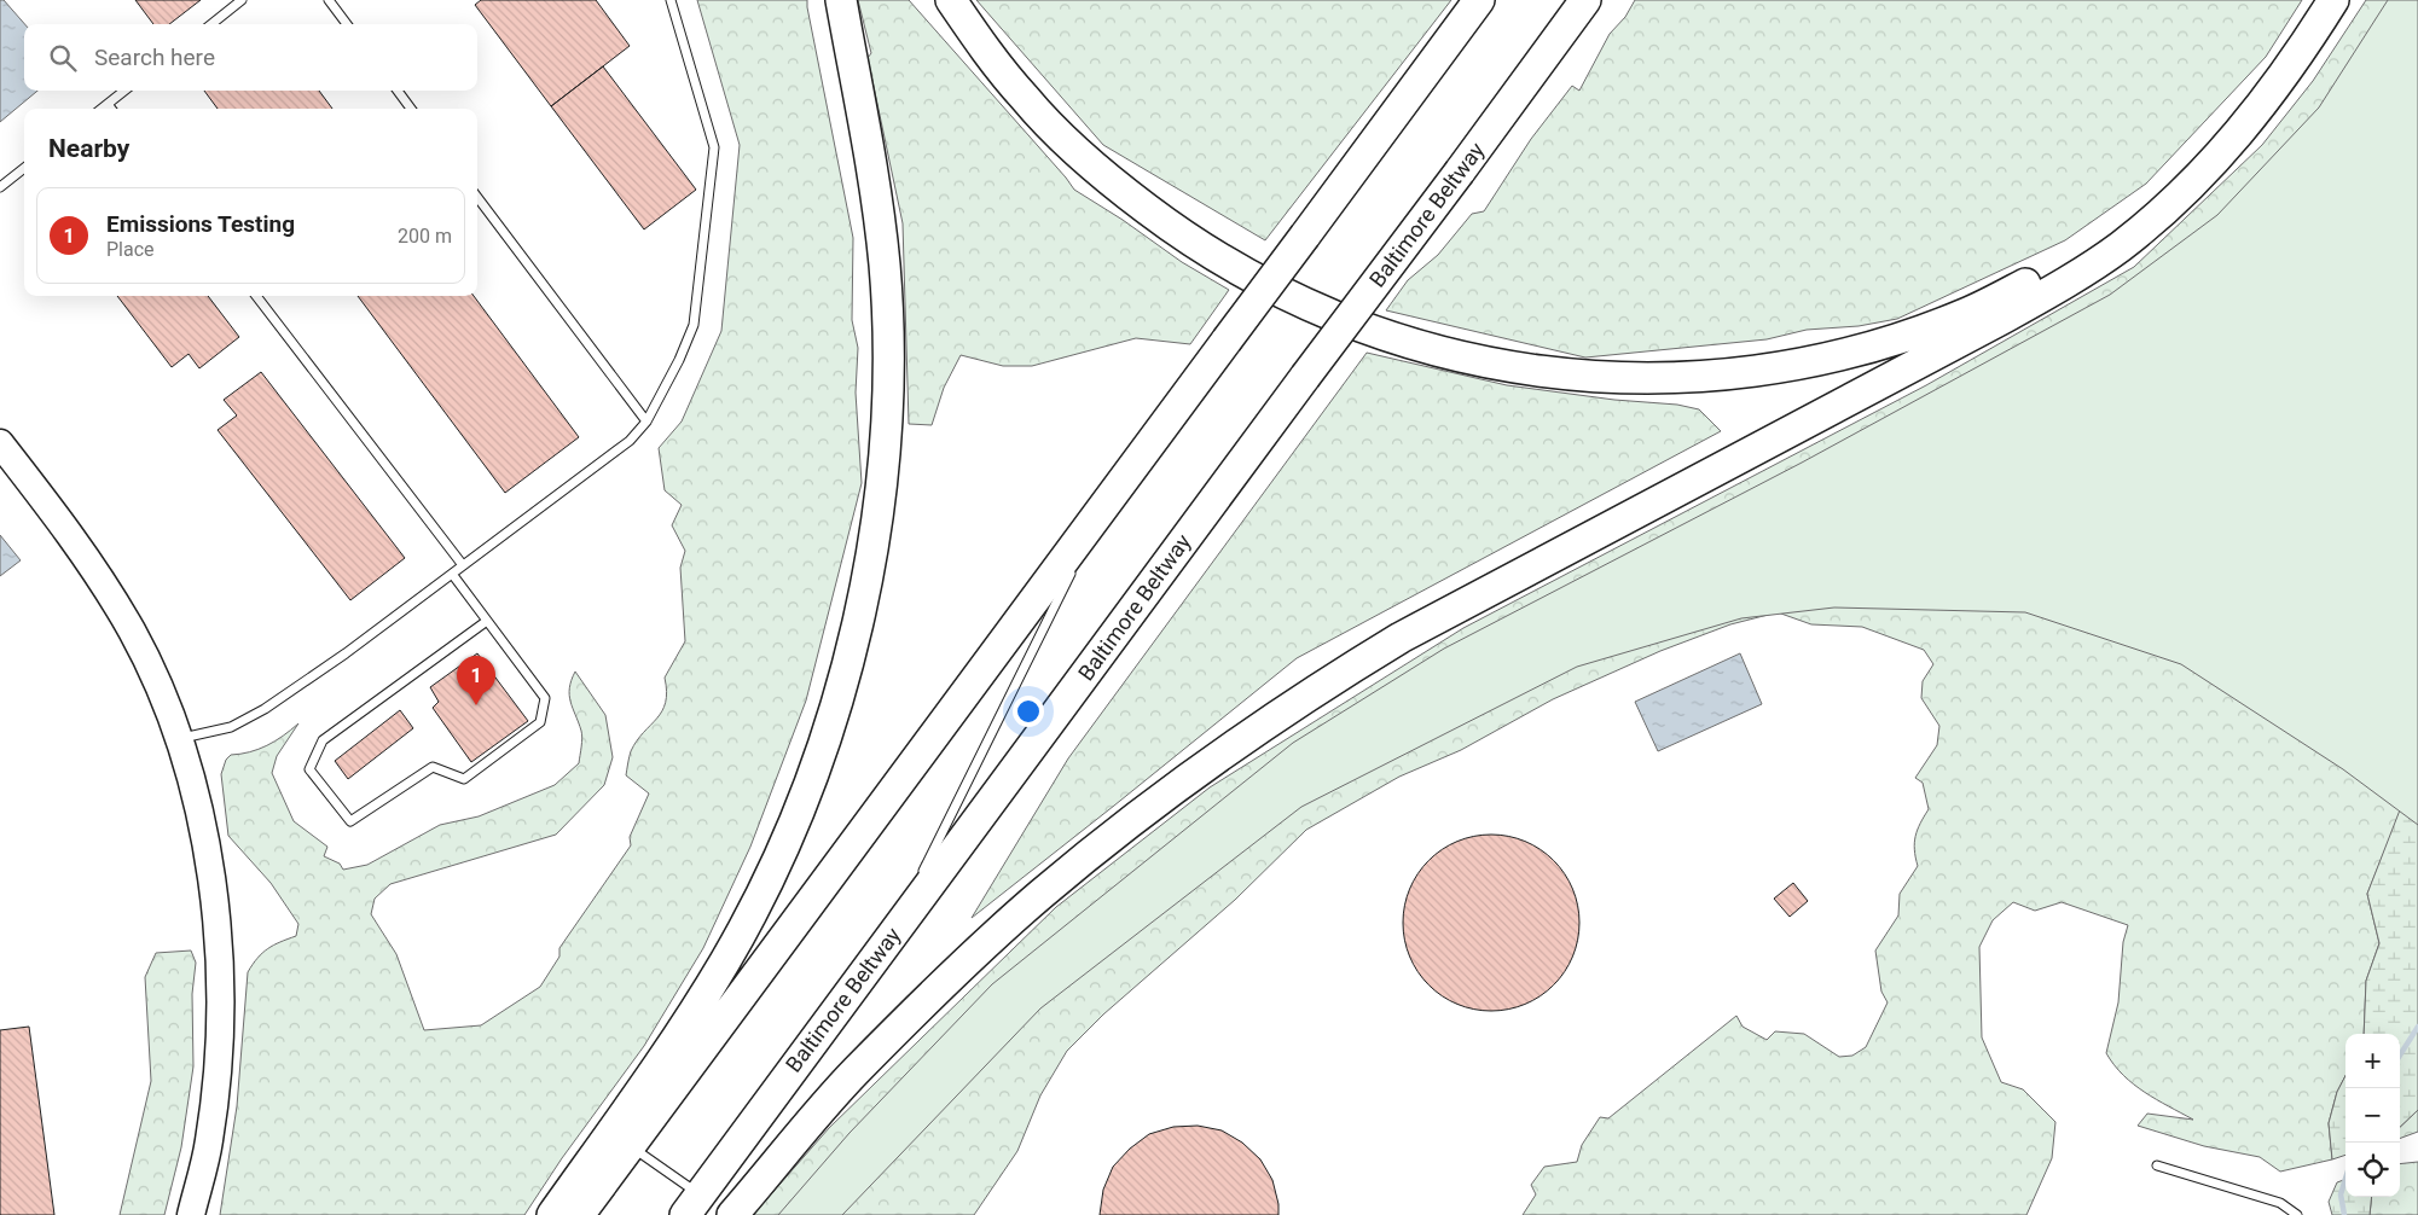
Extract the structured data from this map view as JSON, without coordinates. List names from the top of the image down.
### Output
{
  "streets": {
    "highway": ["Baltimore Beltway"]
  },
  "page": {
    "search": "Search here",
    "heading": "Nearby",
    "list": [
      {
        "mark": "1",
        "name": "Emissions Testing",
        "note": "Place",
        "value": "200 m"
      }
    ],
    "pins": "1",
    "map_buttons": ["+", "−"]
  }
}
